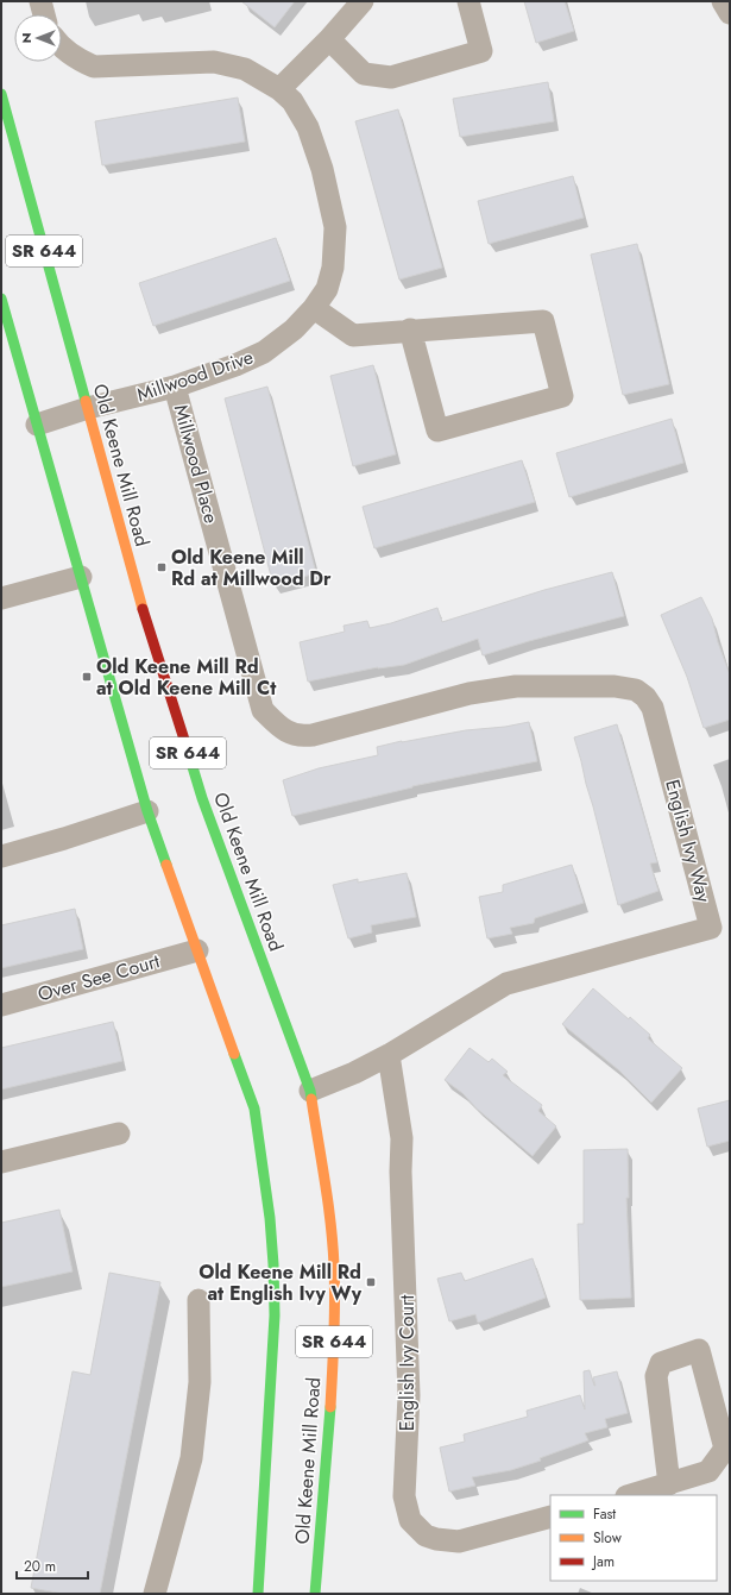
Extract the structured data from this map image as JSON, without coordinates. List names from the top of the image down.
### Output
{
  "streets": {
    "main road": ["SR 644", "Old Keene Mill Road"],
    "street": [
      "Millwood Drive",
      "Millwood Place",
      "English Ivy Way",
      "Over See Court",
      "English Ivy Court"
    ]
  },
  "crossings": [
    ["SR 644", "Millwood Drive"],
    ["SR 644", "Over See Court"],
    ["Millwood Drive", "Millwood Place"],
    ["Millwood Drive", "Old Keene Mill Road"],
    ["Millwood Place", "English Ivy Way"],
    ["Old Keene Mill Road", "English Ivy Way"],
    ["English Ivy Way", "English Ivy Court"]
  ],
  "places": {
    "transit": ["Old Keene Mill Rd at Millwood Dr", "Old Keene Mill Rd at Old Keene Mill Ct", "Old Keene Mill Rd at English Ivy Wy"]
  },
  "legend": ["Fast", "Slow", "Jam"],
  "scale_bar": "20 m",
  "north": "left"
}
